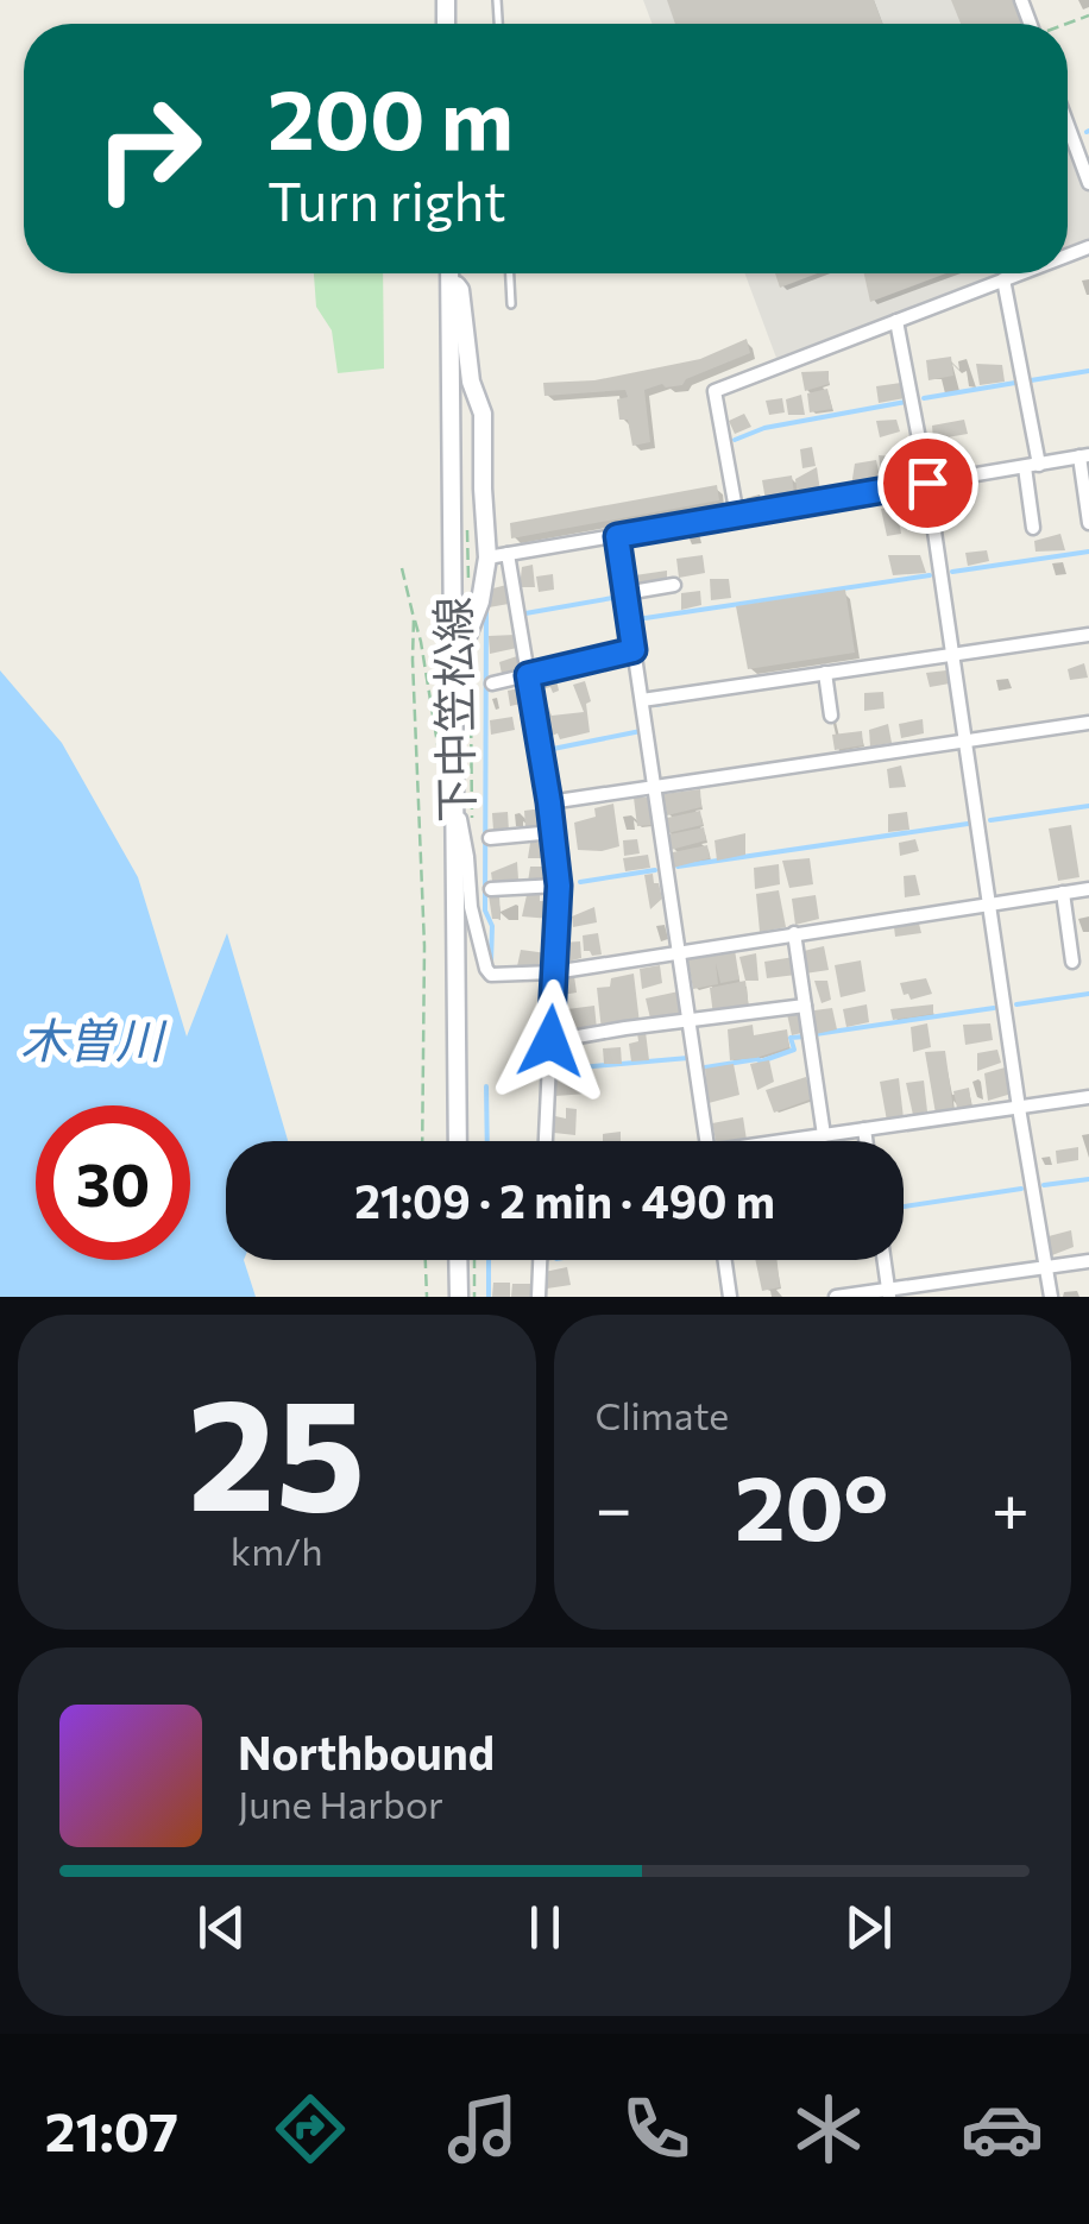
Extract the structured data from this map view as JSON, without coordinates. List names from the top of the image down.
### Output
{
  "streets": {
    "main road": ["下中笠松線"]
  },
  "water": ["木曽川"],
  "page": {
    "turn": ["200 m", "Turn right"],
    "limit": "30",
    "trip": "21:09 · 2 min · 490 m",
    "tile": [
      ["25", "km/h"],
      "Climate"
    ],
    "heat": ["−", "20°", "+"],
    "song": ["Northbound", "June Harbor"],
    "tabs": "21:07"
  }
}
